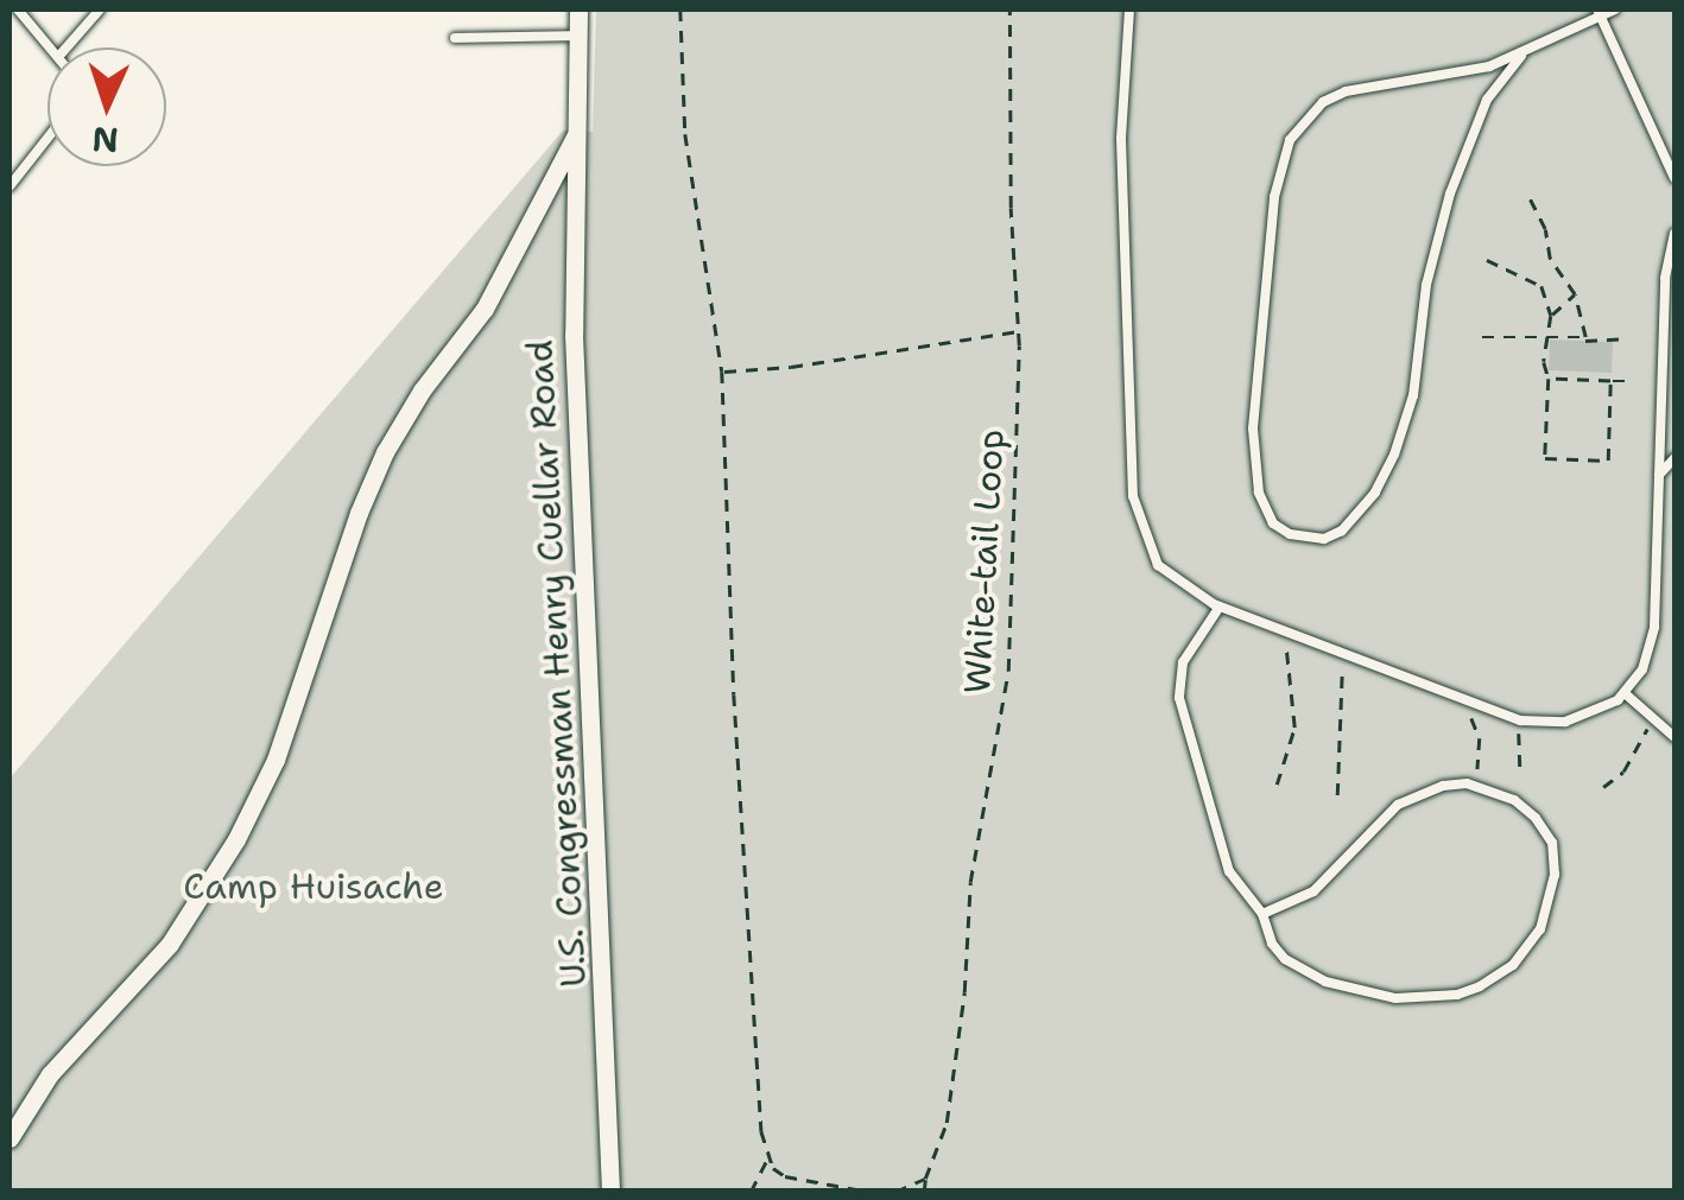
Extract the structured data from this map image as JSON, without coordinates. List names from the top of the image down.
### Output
{
  "streets": {
    "street": ["U.S. Congressman Henry Cuellar Road"],
    "path": ["White-tail Loop"]
  },
  "parks": ["Camp Huisache"],
  "north": "bottom"
}
